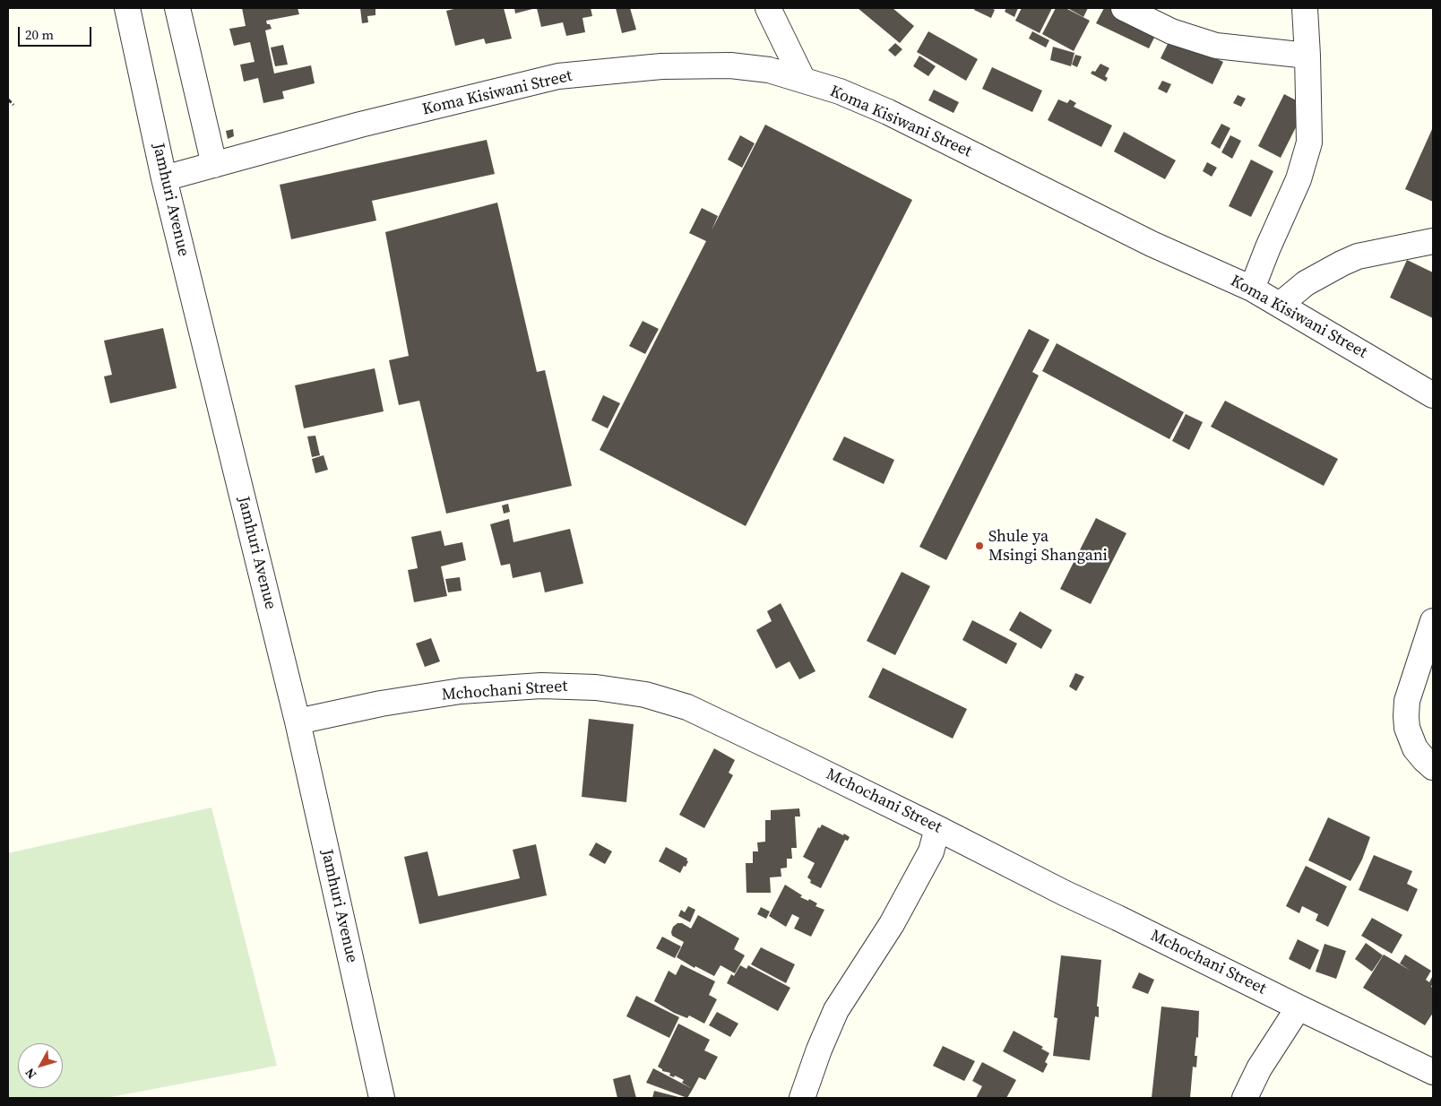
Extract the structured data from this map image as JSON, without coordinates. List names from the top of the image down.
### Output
{
  "streets": {
    "street": ["Koma Kisiwani Street", "Jamhuri Avenue", "Mchochani Street"]
  },
  "crossings": [
    ["Koma Kisiwani Street", "Jamhuri Avenue"],
    ["Jamhuri Avenue", "Mchochani Street"]
  ],
  "places": ["Shule ya Msingi Shangani"],
  "scale_bar": "20 m",
  "north": "bottom left"
}
